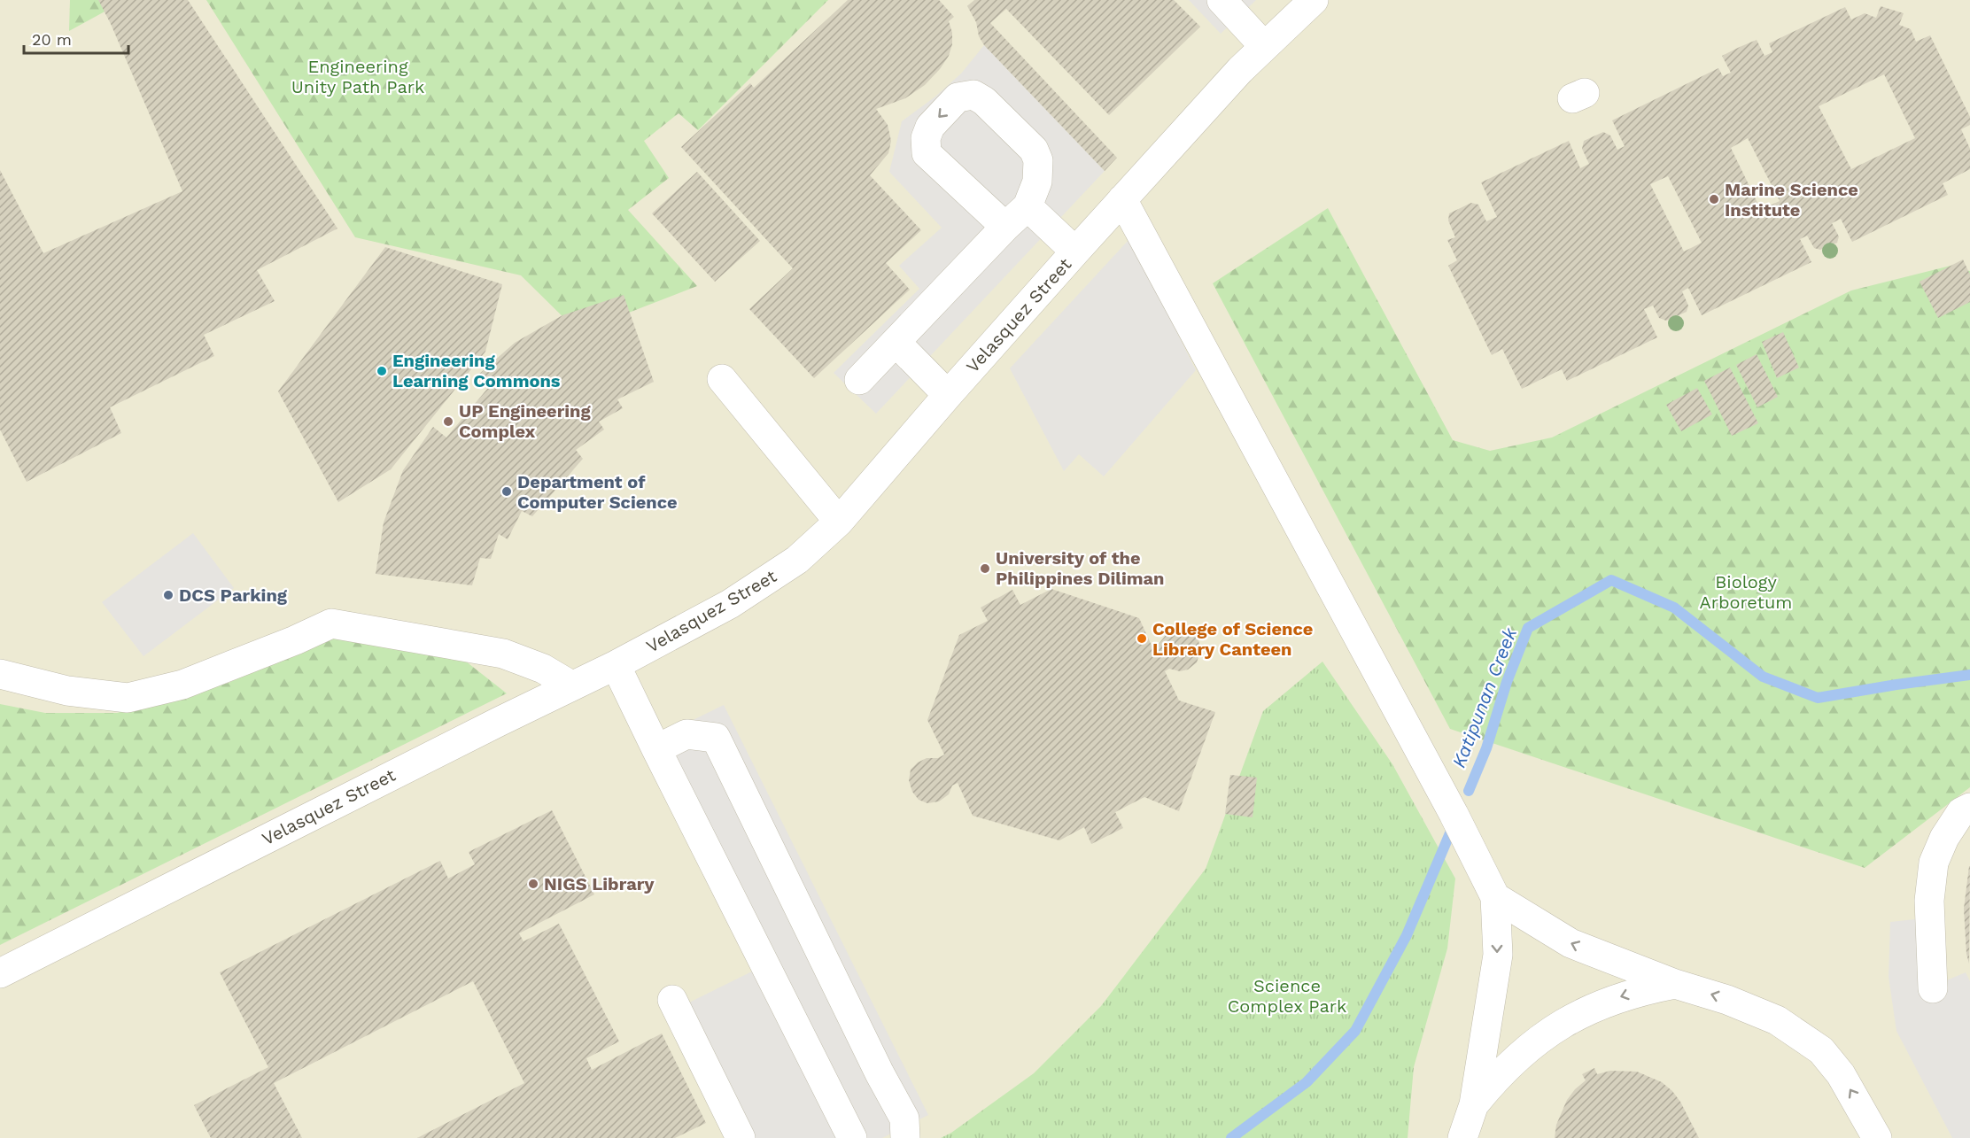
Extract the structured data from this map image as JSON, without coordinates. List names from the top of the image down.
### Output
{
  "streets": {
    "street": ["Velasquez Street"]
  },
  "water": ["Katipunan Creek"],
  "parks": ["Engineering Unity Path Park", "Biology Arboretum", "Science Complex Park"],
  "places": [
    "Marine Science Institute",
    "Engineering Learning Commons",
    "UP Engineering Complex",
    "Department of Computer Science",
    "University of the Philippines Diliman",
    "DCS Parking",
    "College of Science Library Canteen",
    "NIGS Library"
  ],
  "scale_bar": "20 m"
}
